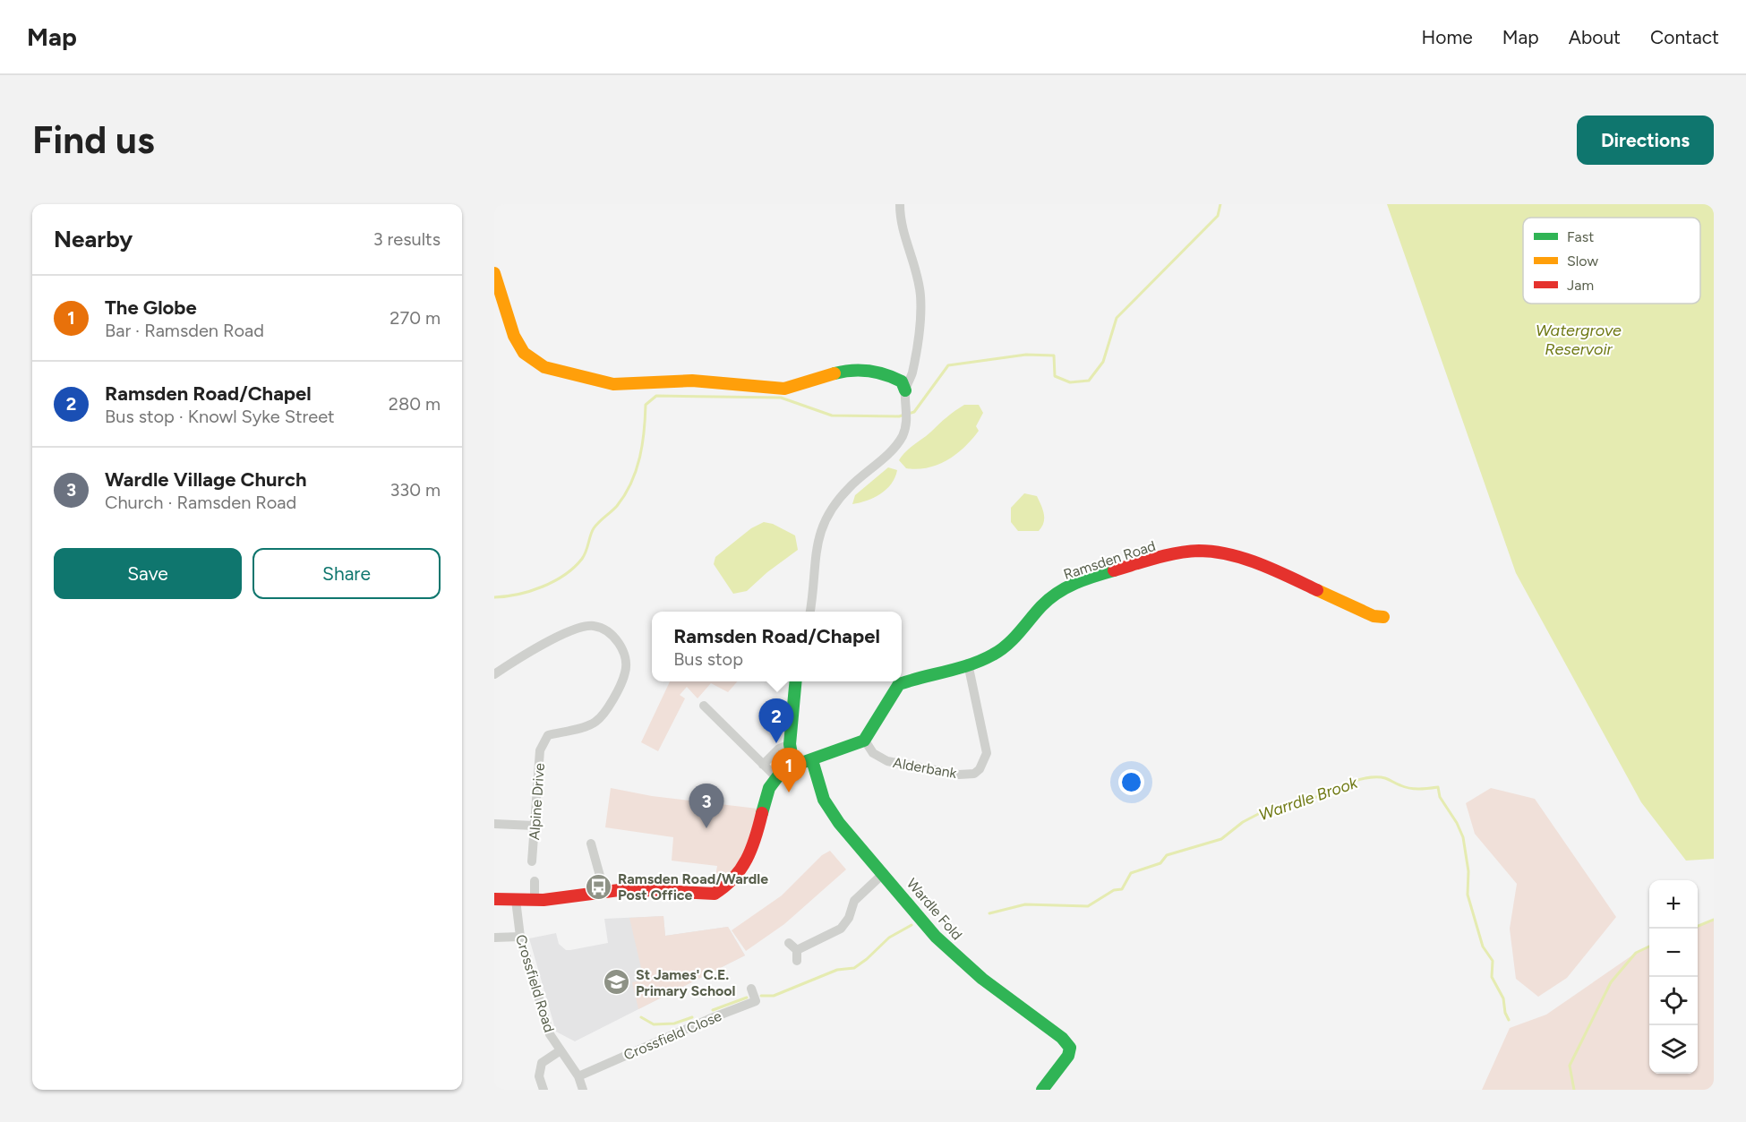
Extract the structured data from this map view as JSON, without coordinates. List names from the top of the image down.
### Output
{
  "streets": {
    "street": [
      "Ramsden Road",
      "Alderbank",
      "Alpine Drive",
      "Wardle Fold",
      "Crossfield Road",
      "Crossfield Close"
    ]
  },
  "crossings": [
    ["Ramsden Road", "Alderbank"],
    ["Crossfield Road", "Crossfield Close"]
  ],
  "water": ["Watergrove Reservoir", "Warrdle Brook"],
  "places": {
    "bus stop": ["Ramsden Road/Wardle Post Office"],
    "school or university": ["St James' C.E. Primary School"]
  },
  "legend": ["Fast", "Slow", "Jam"],
  "page": {
    "header": "Map",
    "nav": [
      "Home",
      "Map",
      "About",
      "Contact"
    ],
    "buttons": [
      "Directions",
      ["Save", "Share"]
    ],
    "title": "Find us",
    "heading": ["Nearby", "3 results"],
    "list": [
      {
        "mark": "1",
        "name": "The Globe",
        "note": "Bar · Ramsden Road",
        "value": "270 m"
      },
      {
        "mark": "2",
        "name": "Ramsden Road/Chapel",
        "note": "Bus stop · Knowl Syke Street",
        "value": "280 m"
      },
      {
        "mark": "3",
        "name": "Wardle Village Church",
        "note": "Church · Ramsden Road",
        "value": "330 m"
      }
    ],
    "popup": ["Ramsden Road/Chapel", "Bus stop"],
    "pins": ["2", "1", "3"],
    "map_buttons": ["+", "−"]
  }
}
